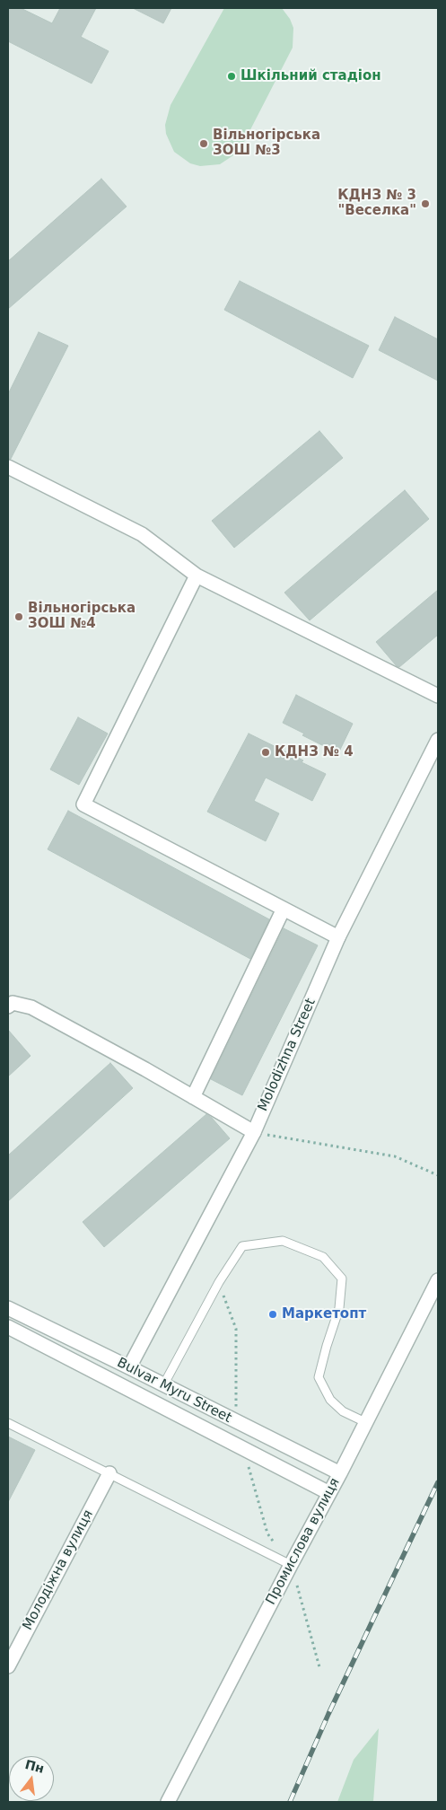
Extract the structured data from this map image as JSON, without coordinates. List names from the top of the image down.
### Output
{
  "streets": {
    "street": [
      "Molodizhna Street",
      "Bulvar Myru Street",
      "Промислова вулиця",
      "Молодіжна вулиця"
    ]
  },
  "crossings": [
    ["Molodizhna Street", "Bulvar Myru Street"],
    ["Bulvar Myru Street", "Промислова вулиця"]
  ],
  "places": [
    "Шкільний стадіон",
    "Вільногірська ЗОШ №3",
    "КДНЗ № 3 \"Веселка\"",
    "Вільногірська ЗОШ №4",
    "КДНЗ № 4",
    "Маркетопт"
  ],
  "north": "top"
}
